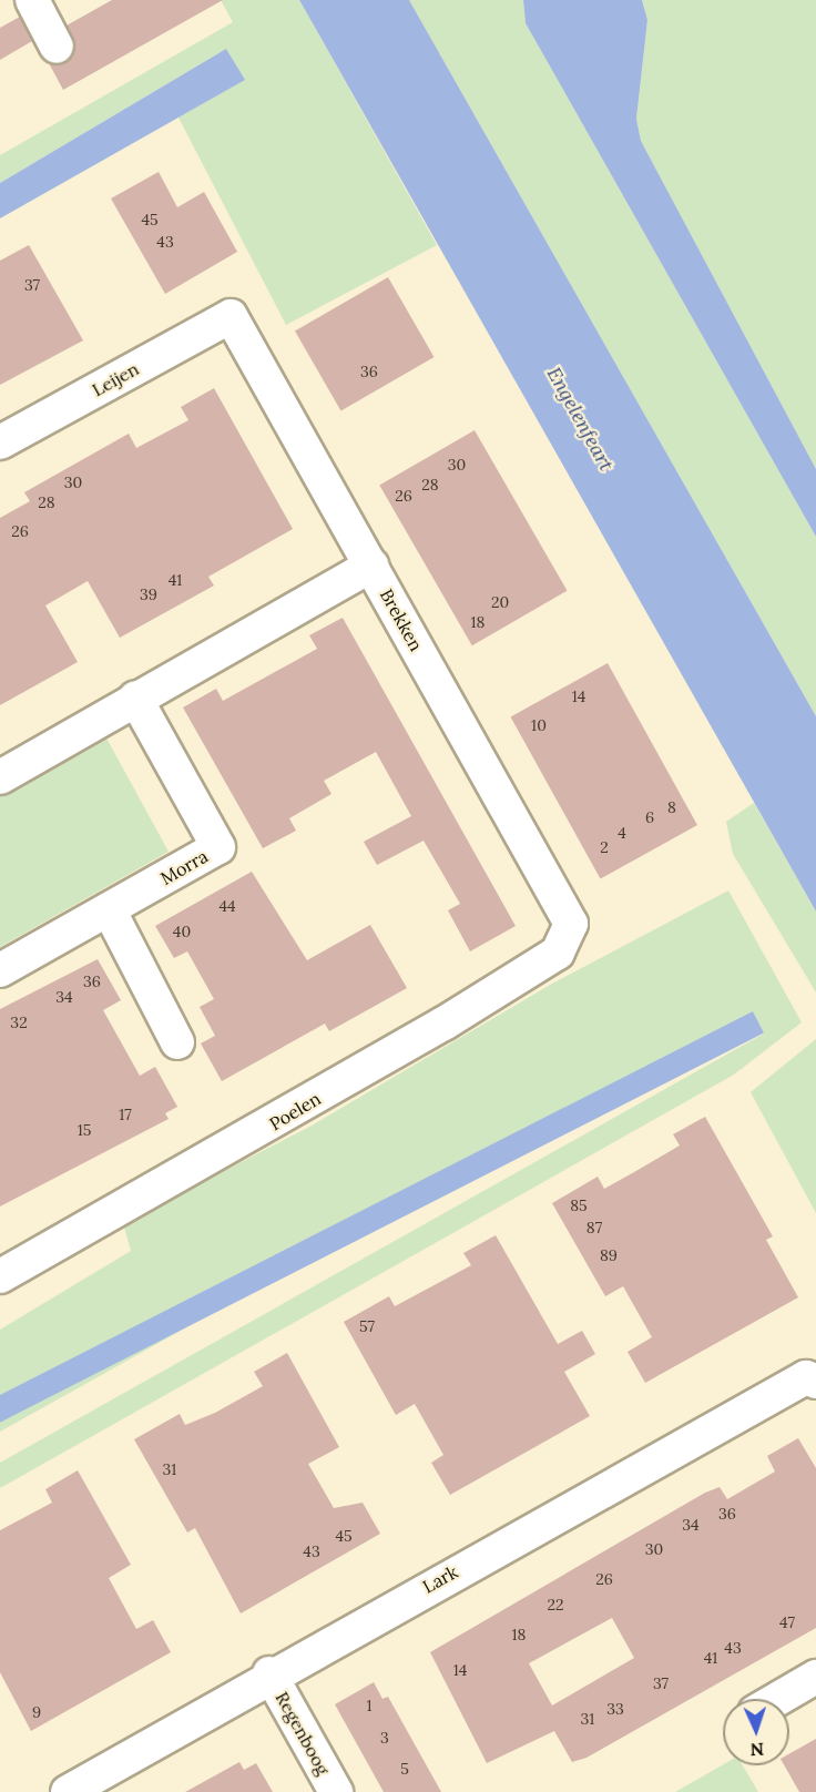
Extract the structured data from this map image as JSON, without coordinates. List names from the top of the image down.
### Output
{
  "streets": {
    "street": [
      "Leijen",
      "Brekken",
      "Morra",
      "Poelen",
      "Lark",
      "Regenboog"
    ]
  },
  "crossings": [
    ["Leijen", "Brekken"],
    ["Brekken", "Poelen"],
    ["Lark", "Regenboog"]
  ],
  "water": ["Engelenfeart"],
  "house_numbers": [
    "45",
    "43",
    "37",
    "36",
    "30",
    "30",
    "28",
    "26",
    "28",
    "26",
    "41",
    "39",
    "20",
    "18",
    "14",
    "10",
    "8",
    "6",
    "4",
    "2",
    "44",
    "40",
    "36",
    "34",
    "32",
    "17",
    "15",
    "85",
    "87",
    "89",
    "57",
    "31",
    "36",
    "34",
    "45",
    "30",
    "43",
    "26",
    "22",
    "47",
    "18",
    "43",
    "41",
    "14",
    "37",
    "1",
    "33",
    "9",
    "31",
    "3",
    "5"
  ],
  "north": "bottom"
}
